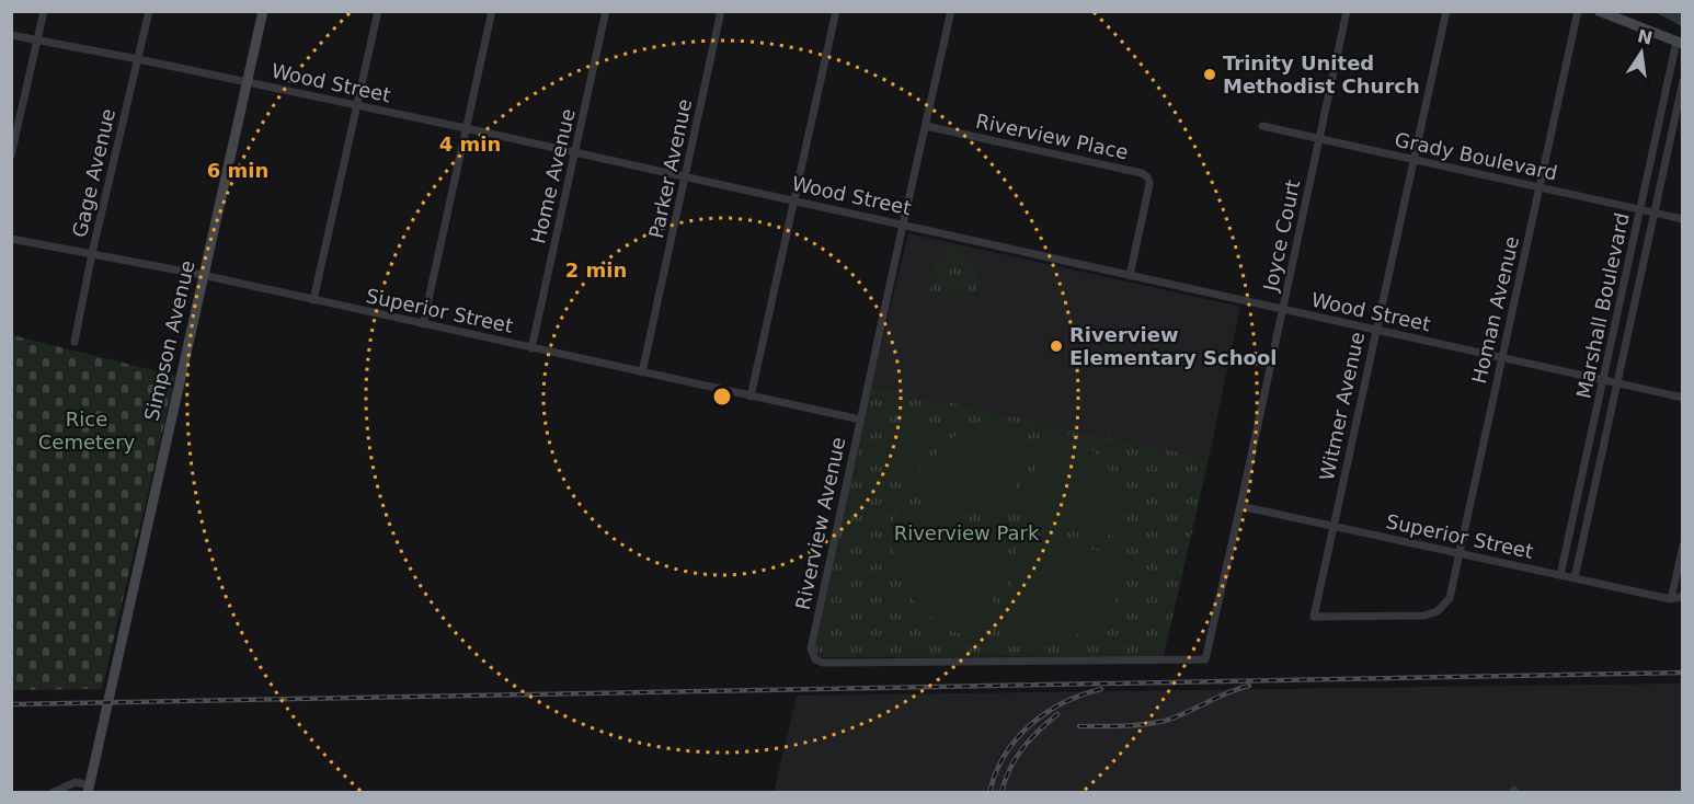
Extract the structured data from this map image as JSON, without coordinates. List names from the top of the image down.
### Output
{
  "streets": {
    "street": [
      "Wood Street",
      "Riverview Place",
      "Grady Boulevard",
      "Parker Avenue",
      "Gage Avenue",
      "Home Avenue",
      "Joyce Court",
      "Marshall Boulevard",
      "Homan Avenue",
      "Superior Street",
      "Simpson Avenue",
      "Witmer Avenue",
      "Riverview Avenue"
    ]
  },
  "crossings": [
    ["Wood Street", "Riverview Place"],
    ["Wood Street", "Parker Avenue"],
    ["Wood Street", "Gage Avenue"],
    ["Wood Street", "Home Avenue"],
    ["Wood Street", "Joyce Court"],
    ["Wood Street", "Marshall Boulevard"],
    ["Wood Street", "Homan Avenue"],
    ["Wood Street", "Simpson Avenue"],
    ["Wood Street", "Witmer Avenue"],
    ["Wood Street", "Riverview Avenue"],
    ["Riverview Place", "Riverview Avenue"],
    ["Grady Boulevard", "Joyce Court"],
    ["Grady Boulevard", "Marshall Boulevard"],
    ["Grady Boulevard", "Homan Avenue"],
    ["Grady Boulevard", "Witmer Avenue"],
    ["Parker Avenue", "Superior Street"],
    ["Gage Avenue", "Superior Street"],
    ["Home Avenue", "Superior Street"],
    ["Joyce Court", "Superior Street"],
    ["Joyce Court", "Riverview Avenue"],
    ["Marshall Boulevard", "Superior Street"],
    ["Homan Avenue", "Superior Street"],
    ["Homan Avenue", "Witmer Avenue"],
    ["Superior Street", "Simpson Avenue"],
    ["Superior Street", "Witmer Avenue"],
    ["Superior Street", "Riverview Avenue"]
  ],
  "parks": ["Rice Cemetery", "Riverview Park"],
  "places": ["Trinity United Methodist Church", "Riverview Elementary School"],
  "north": "top",
  "rings": ["4 min", "6 min", "2 min"]
}
